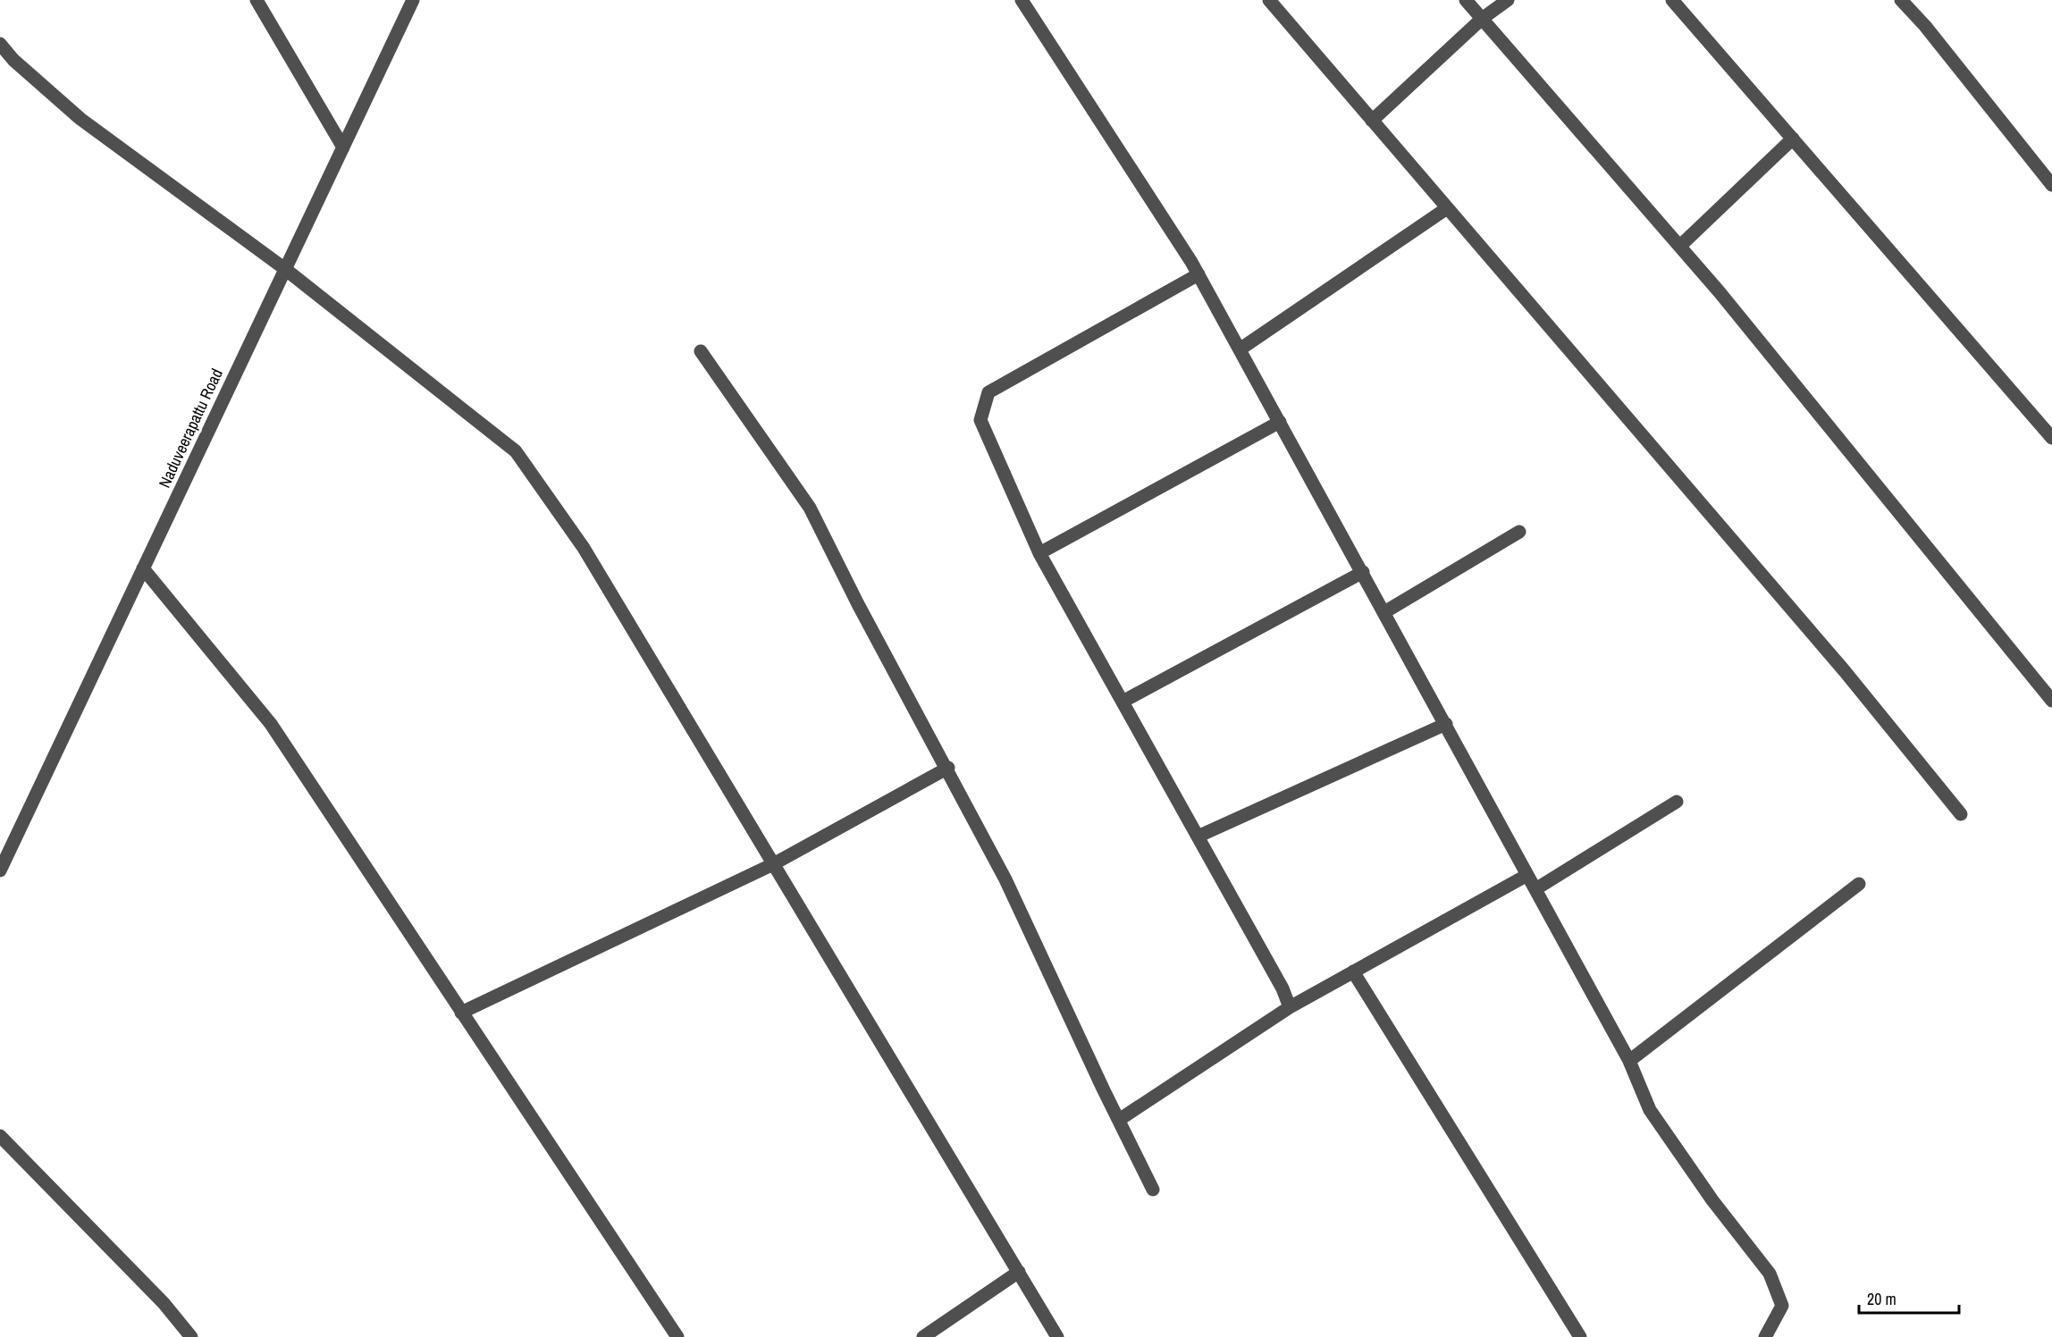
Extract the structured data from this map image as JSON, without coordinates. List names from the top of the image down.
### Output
{
  "streets": {
    "street": ["Naduveerapattu Road"]
  },
  "scale_bar": "20 m"
}
